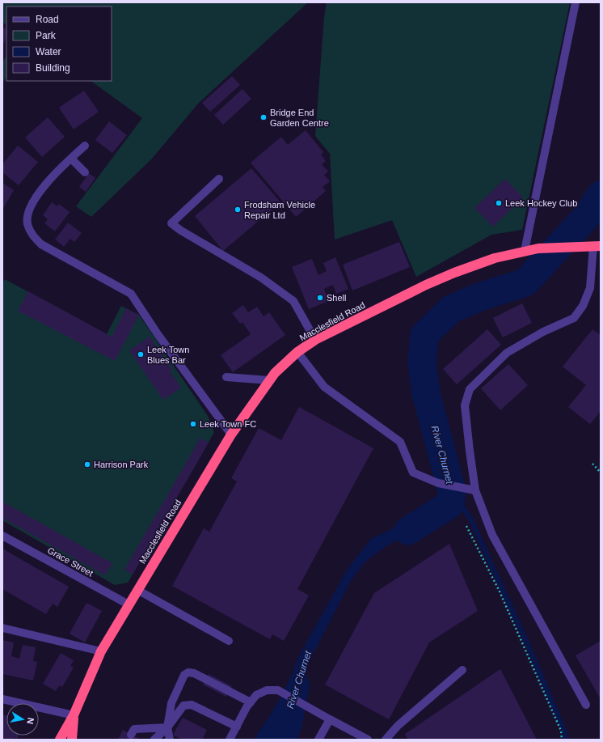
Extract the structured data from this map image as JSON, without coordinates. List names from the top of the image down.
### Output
{
  "streets": {
    "highway": ["Macclesfield Road"],
    "street": ["Grace Street"]
  },
  "crossings": [
    ["Macclesfield Road", "Grace Street"]
  ],
  "water": ["River Churnet"],
  "places": [
    "Bridge End Garden Centre",
    "Leek Hockey Club",
    "Frodsham Vehicle Repair Ltd",
    "Shell",
    "Leek Town Blues Bar",
    "Leek Town FC",
    "Harrison Park"
  ],
  "legend": [
    "Road",
    "Park",
    "Water",
    "Building"
  ],
  "north": "right"
}
